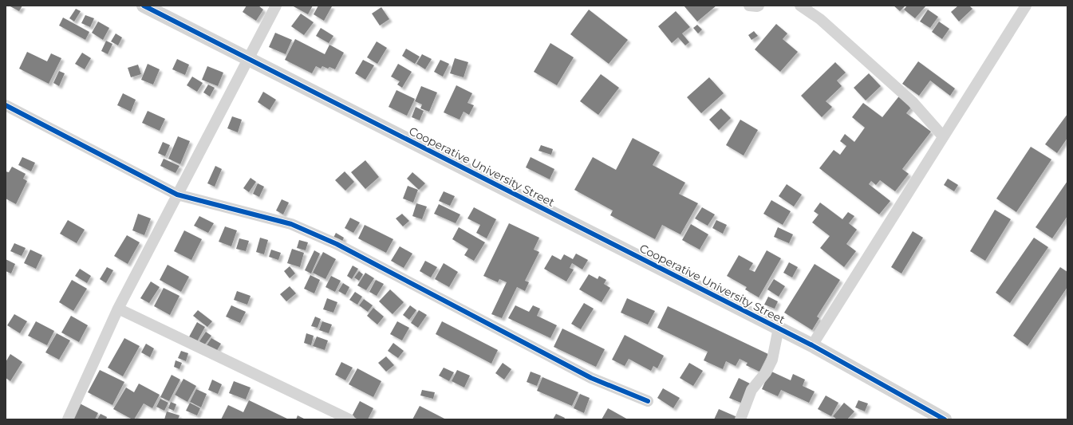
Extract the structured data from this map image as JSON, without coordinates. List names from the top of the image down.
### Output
{
  "streets": {
    "street": ["Cooperative University Street"]
  }
}
